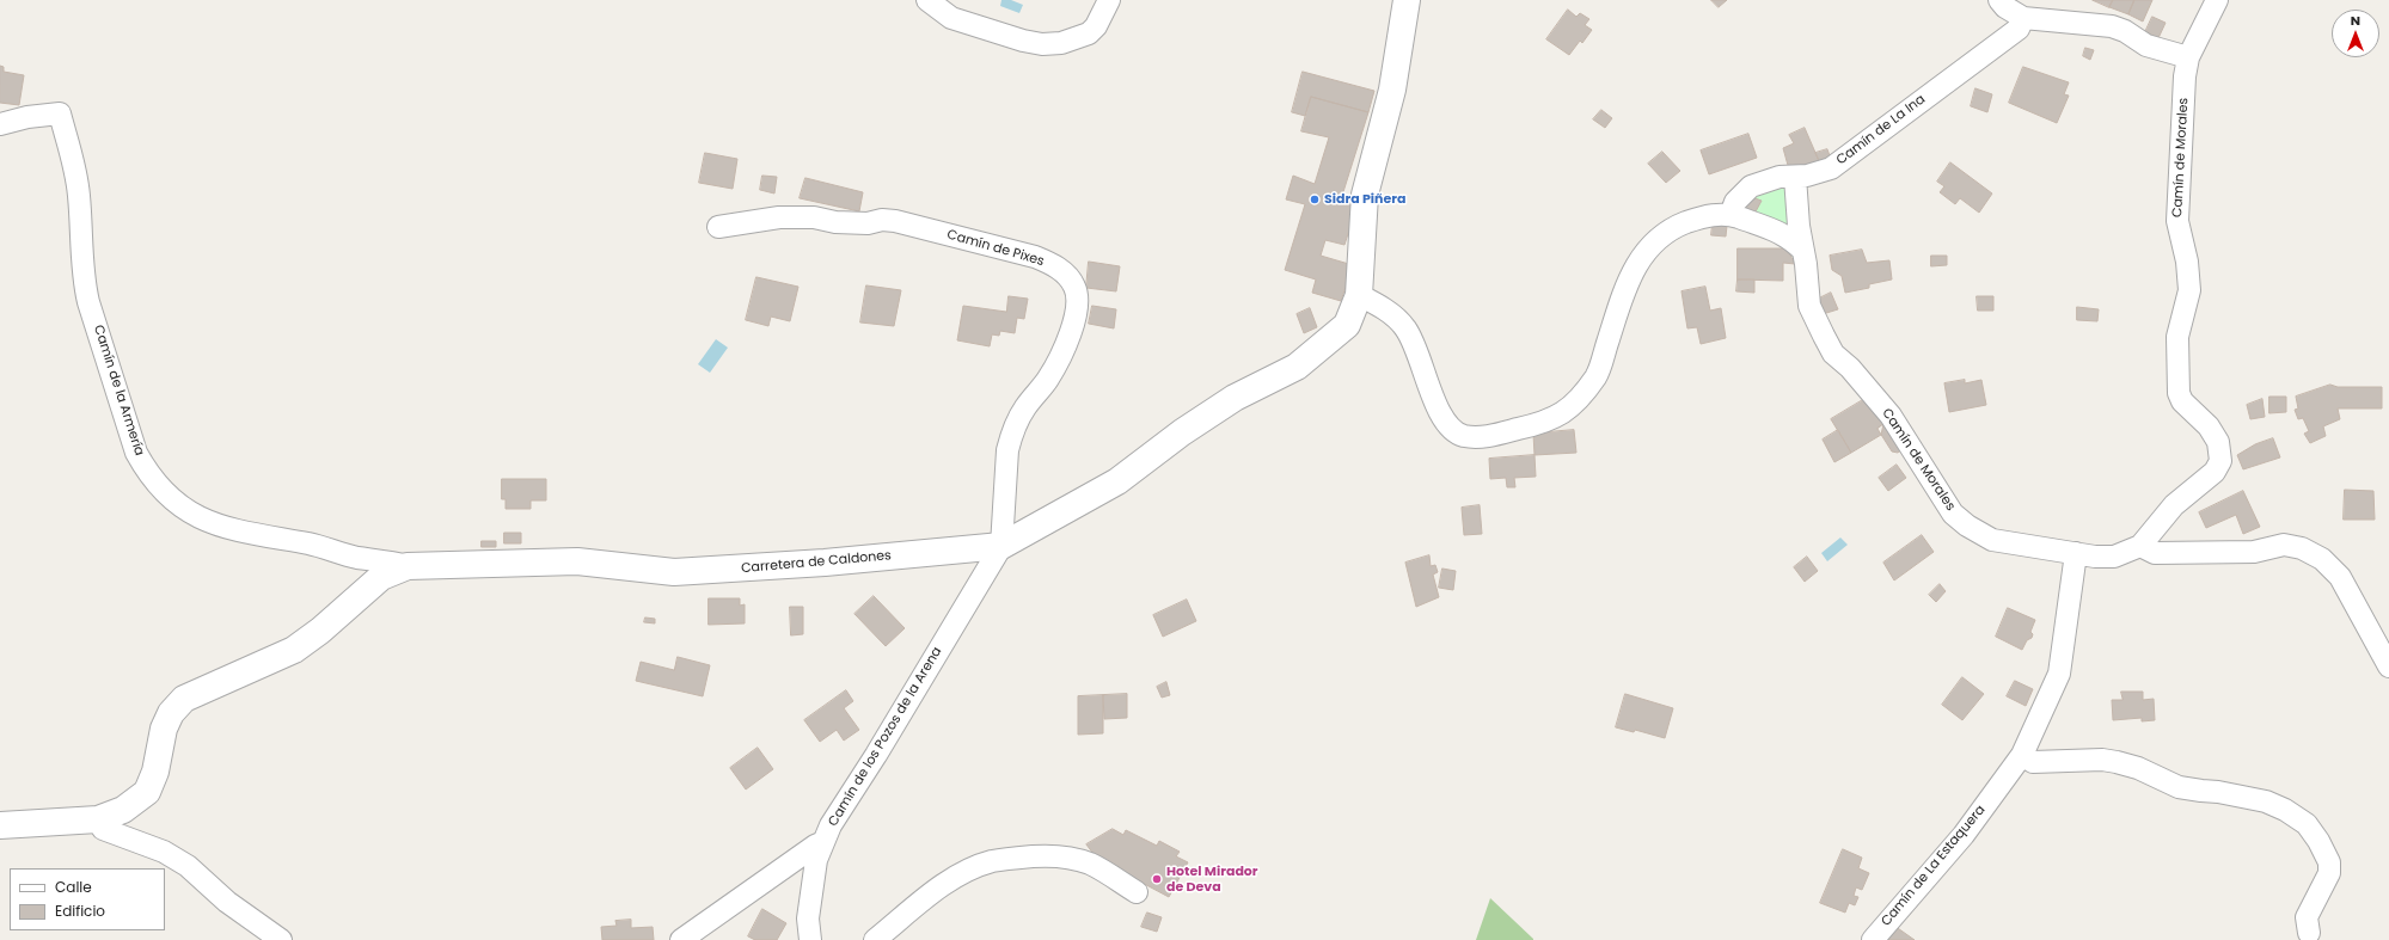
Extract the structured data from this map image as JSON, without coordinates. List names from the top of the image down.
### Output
{
  "streets": {
    "street": [
      "Camín de La Ina",
      "Camín de Morales",
      "Camín de Pixes",
      "Camín de la Armería",
      "Carretera de Caldones",
      "Camín de los Pozos de la Arena",
      "Camín de La Estaquera"
    ]
  },
  "crossings": [
    ["Camín de La Ina", "Camín de Morales"],
    ["Camín de Morales", "Camín de La Estaquera"],
    ["Camín de Pixes", "Carretera de Caldones"],
    ["Camín de Pixes", "Camín de los Pozos de la Arena"],
    ["Camín de la Armería", "Carretera de Caldones"],
    ["Carretera de Caldones", "Camín de los Pozos de la Arena"]
  ],
  "places": ["Sidra Piñera", "Hotel Mirador de Deva"],
  "legend": ["Calle", "Edificio"],
  "north": "top"
}
